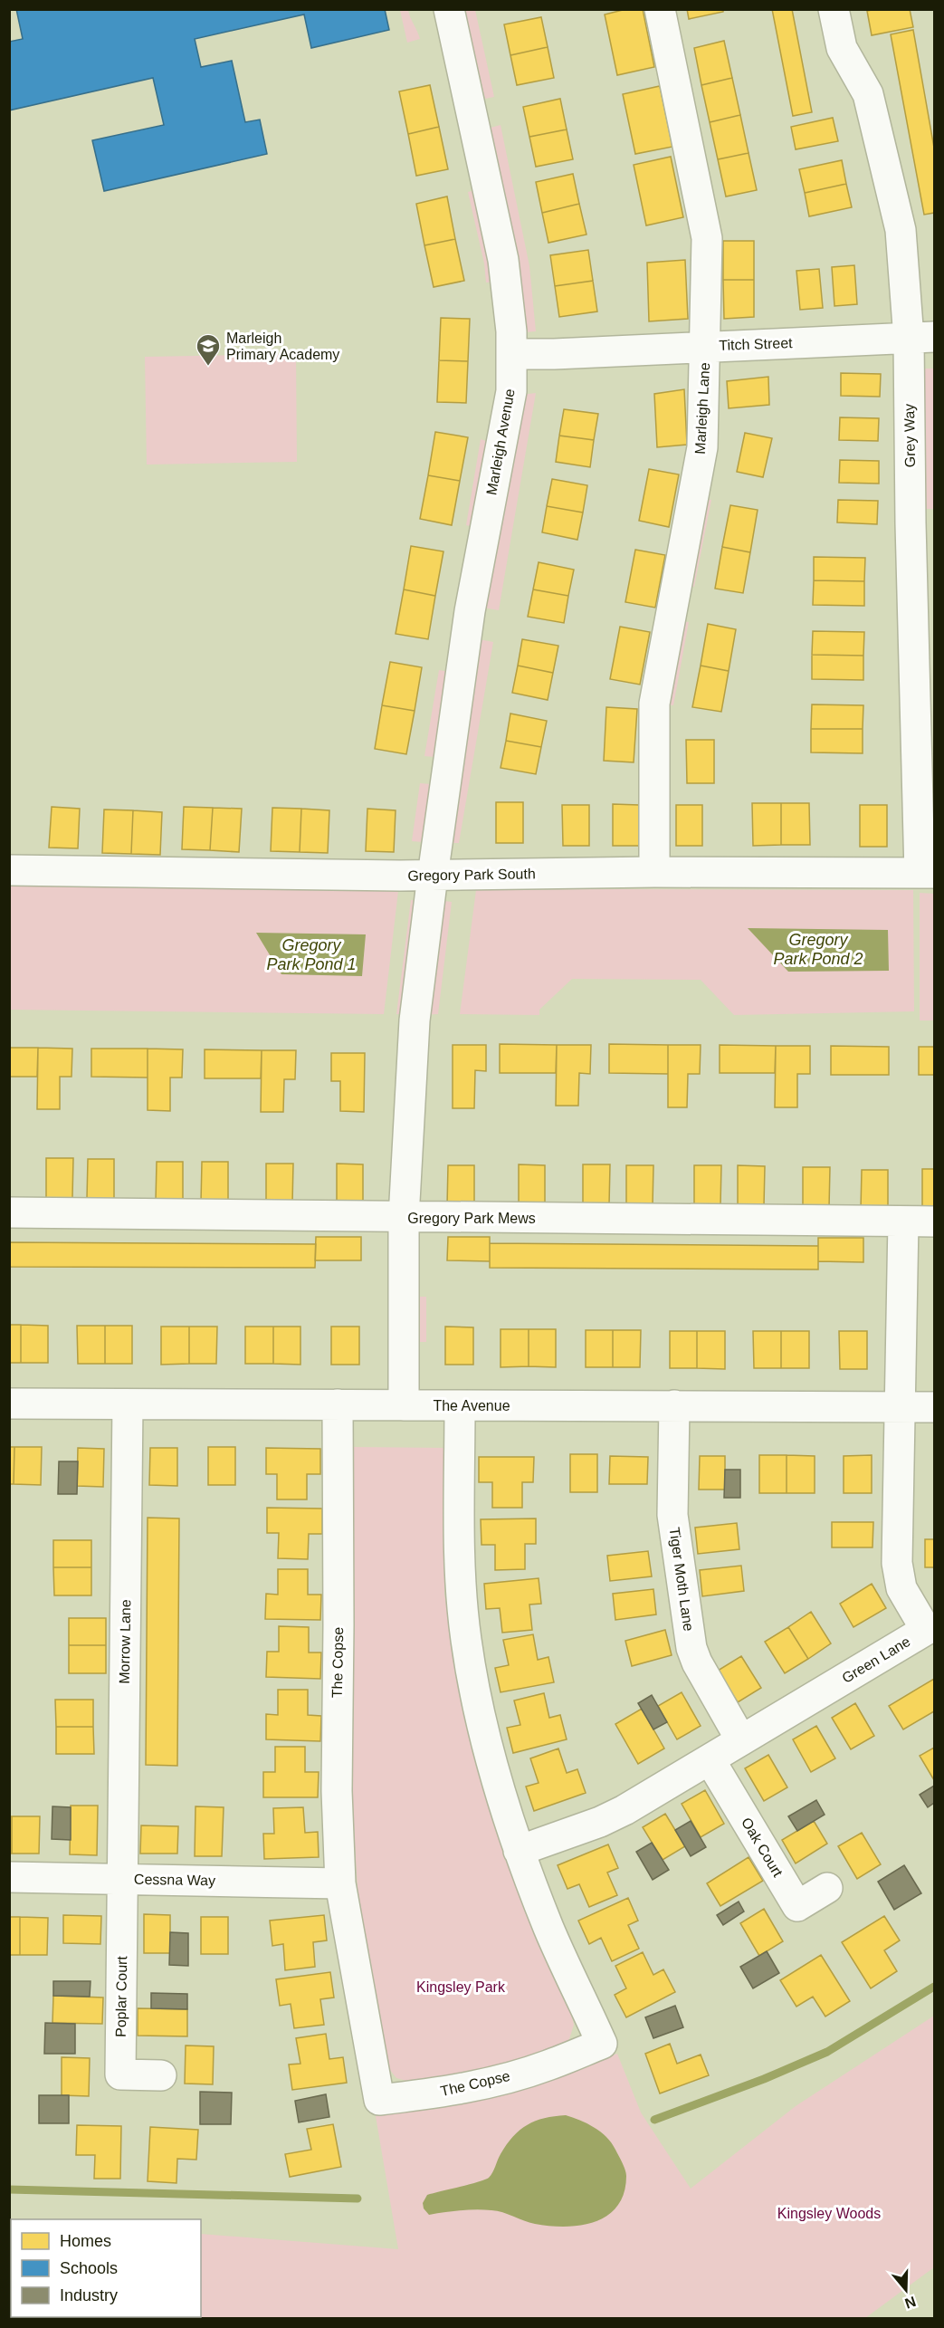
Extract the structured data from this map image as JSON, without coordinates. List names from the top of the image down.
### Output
{
  "streets": {
    "street": [
      "Titch Street",
      "Marleigh Lane",
      "Grey Way",
      "Marleigh Avenue",
      "Gregory Park South",
      "Gregory Park Mews",
      "The Avenue",
      "Tiger Moth Lane",
      "Morrow Lane",
      "Green Lane",
      "The Copse",
      "Oak Court",
      "Cessna Way",
      "Poplar Court"
    ]
  },
  "crossings": [
    ["Titch Street", "Marleigh Lane"],
    ["Titch Street", "Grey Way"],
    ["Titch Street", "Marleigh Avenue"],
    ["Marleigh Lane", "Gregory Park South"],
    ["Grey Way", "Gregory Park South"],
    ["Marleigh Avenue", "Gregory Park South"],
    ["Marleigh Avenue", "Gregory Park Mews"],
    ["Marleigh Avenue", "The Avenue"],
    ["Gregory Park Mews", "Green Lane"],
    ["The Avenue", "Tiger Moth Lane"],
    ["The Avenue", "Morrow Lane"],
    ["The Avenue", "Green Lane"],
    ["The Avenue", "The Copse"],
    ["Tiger Moth Lane", "Green Lane"],
    ["Morrow Lane", "Cessna Way"],
    ["Morrow Lane", "Poplar Court"],
    ["Green Lane", "The Copse"],
    ["Green Lane", "Oak Court"],
    ["The Copse", "Cessna Way"],
    ["Cessna Way", "Poplar Court"]
  ],
  "water": ["Gregory Park Pond 2", "Gregory Park Pond 1"],
  "parks": ["Kingsley Park", "Kingsley Woods"],
  "places": {
    "school or university": ["Marleigh Primary Academy"]
  },
  "legend": ["Homes", "Schools", "Industry"],
  "north": "bottom"
}
